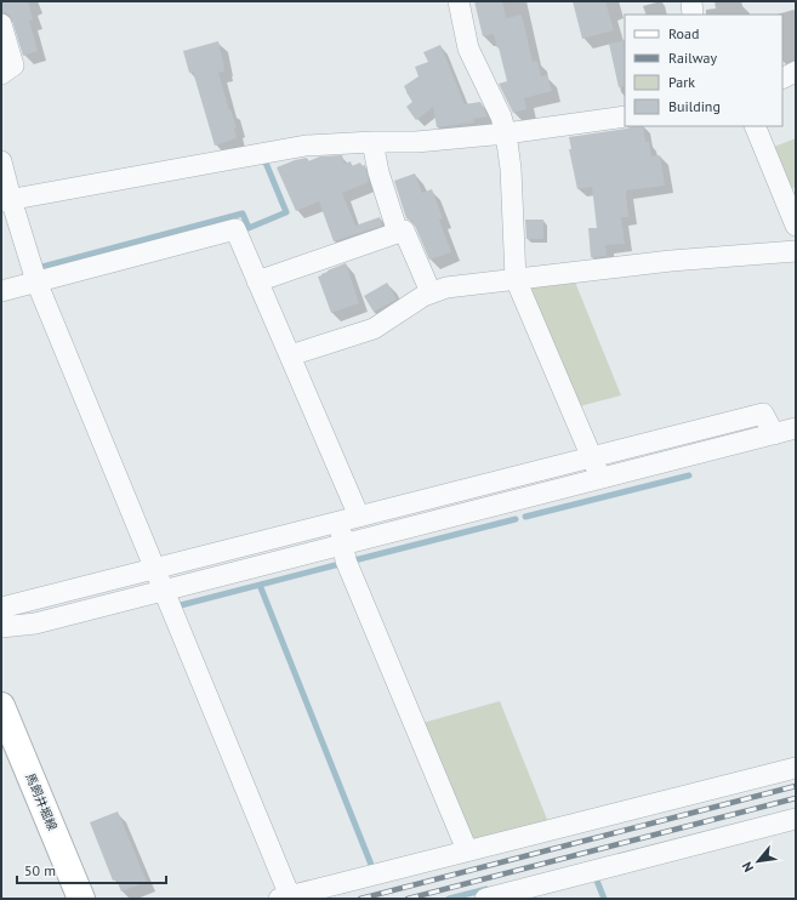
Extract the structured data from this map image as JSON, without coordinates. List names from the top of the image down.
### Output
{
  "streets": {
    "main road": ["馬飼井堀線"]
  },
  "legend": [
    "Road",
    "Railway",
    "Park",
    "Building"
  ],
  "scale_bar": "50 m",
  "north": "bottom left"
}
